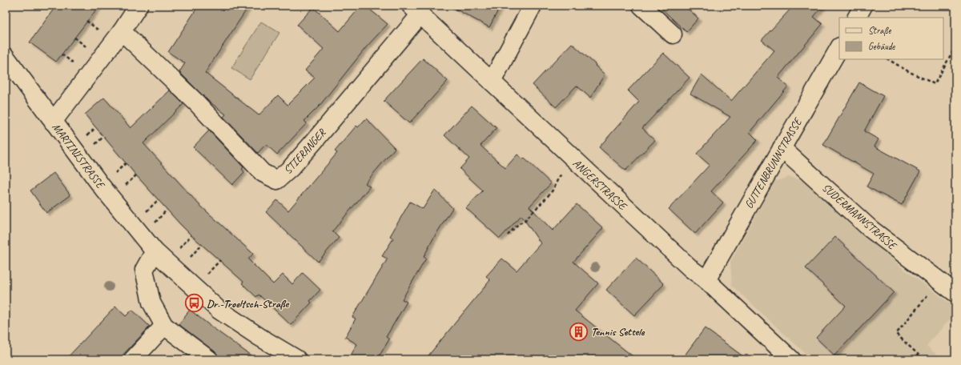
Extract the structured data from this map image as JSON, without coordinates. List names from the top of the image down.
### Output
{
  "streets": {
    "street": [
      "STIERANGER",
      "MARTINISTRASSE",
      "GUTTENBRUNNSTRASSE",
      "ANGERSTRASSE",
      "SUDERMANNSTRASSE"
    ]
  },
  "crossings": [
    ["STIERANGER", "ANGERSTRASSE"],
    ["GUTTENBRUNNSTRASSE", "ANGERSTRASSE"],
    ["GUTTENBRUNNSTRASSE", "SUDERMANNSTRASSE"]
  ],
  "places": {
    "bus stop": ["Dr.-Troeltsch-Straße"],
    "building": ["Tennis Settele"]
  },
  "legend": ["Straße", "Gebäude"]
}
